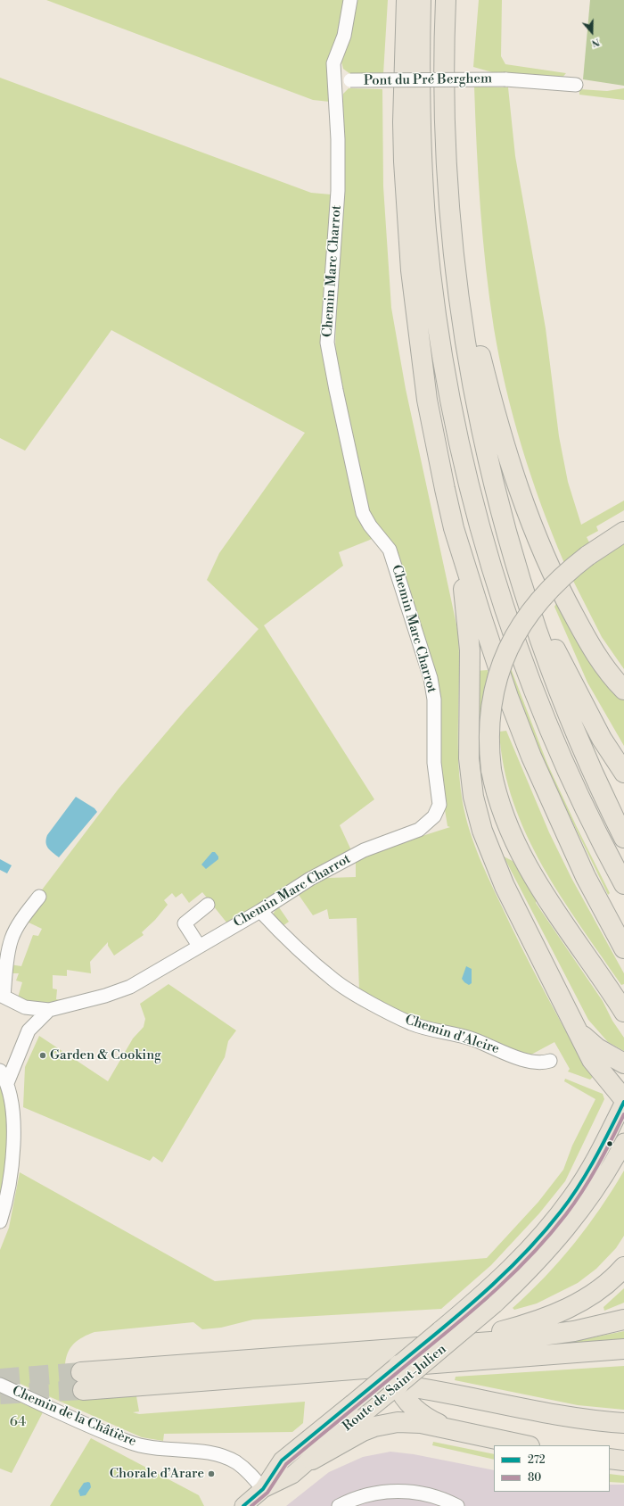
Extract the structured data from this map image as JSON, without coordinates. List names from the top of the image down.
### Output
{
  "streets": {
    "main road": ["Route de Saint-Julien"],
    "street": [
      "Pont du Pré Berghem",
      "Chemin Marc Charrot",
      "Chemin d'Alcire",
      "Chemin de la Châtière"
    ]
  },
  "crossings": [
    ["Pont du Pré Berghem", "Chemin Marc Charrot"],
    ["Chemin Marc Charrot", "Chemin d'Alcire"],
    ["Route de Saint-Julien", "Chemin de la Châtière"]
  ],
  "parks": ["64"],
  "places": ["Garden & Cooking", "Chorale d’Arare"],
  "lines": ["transit line 272", "transit line 80"],
  "legend": ["272", "80"],
  "north": "bottom"
}
